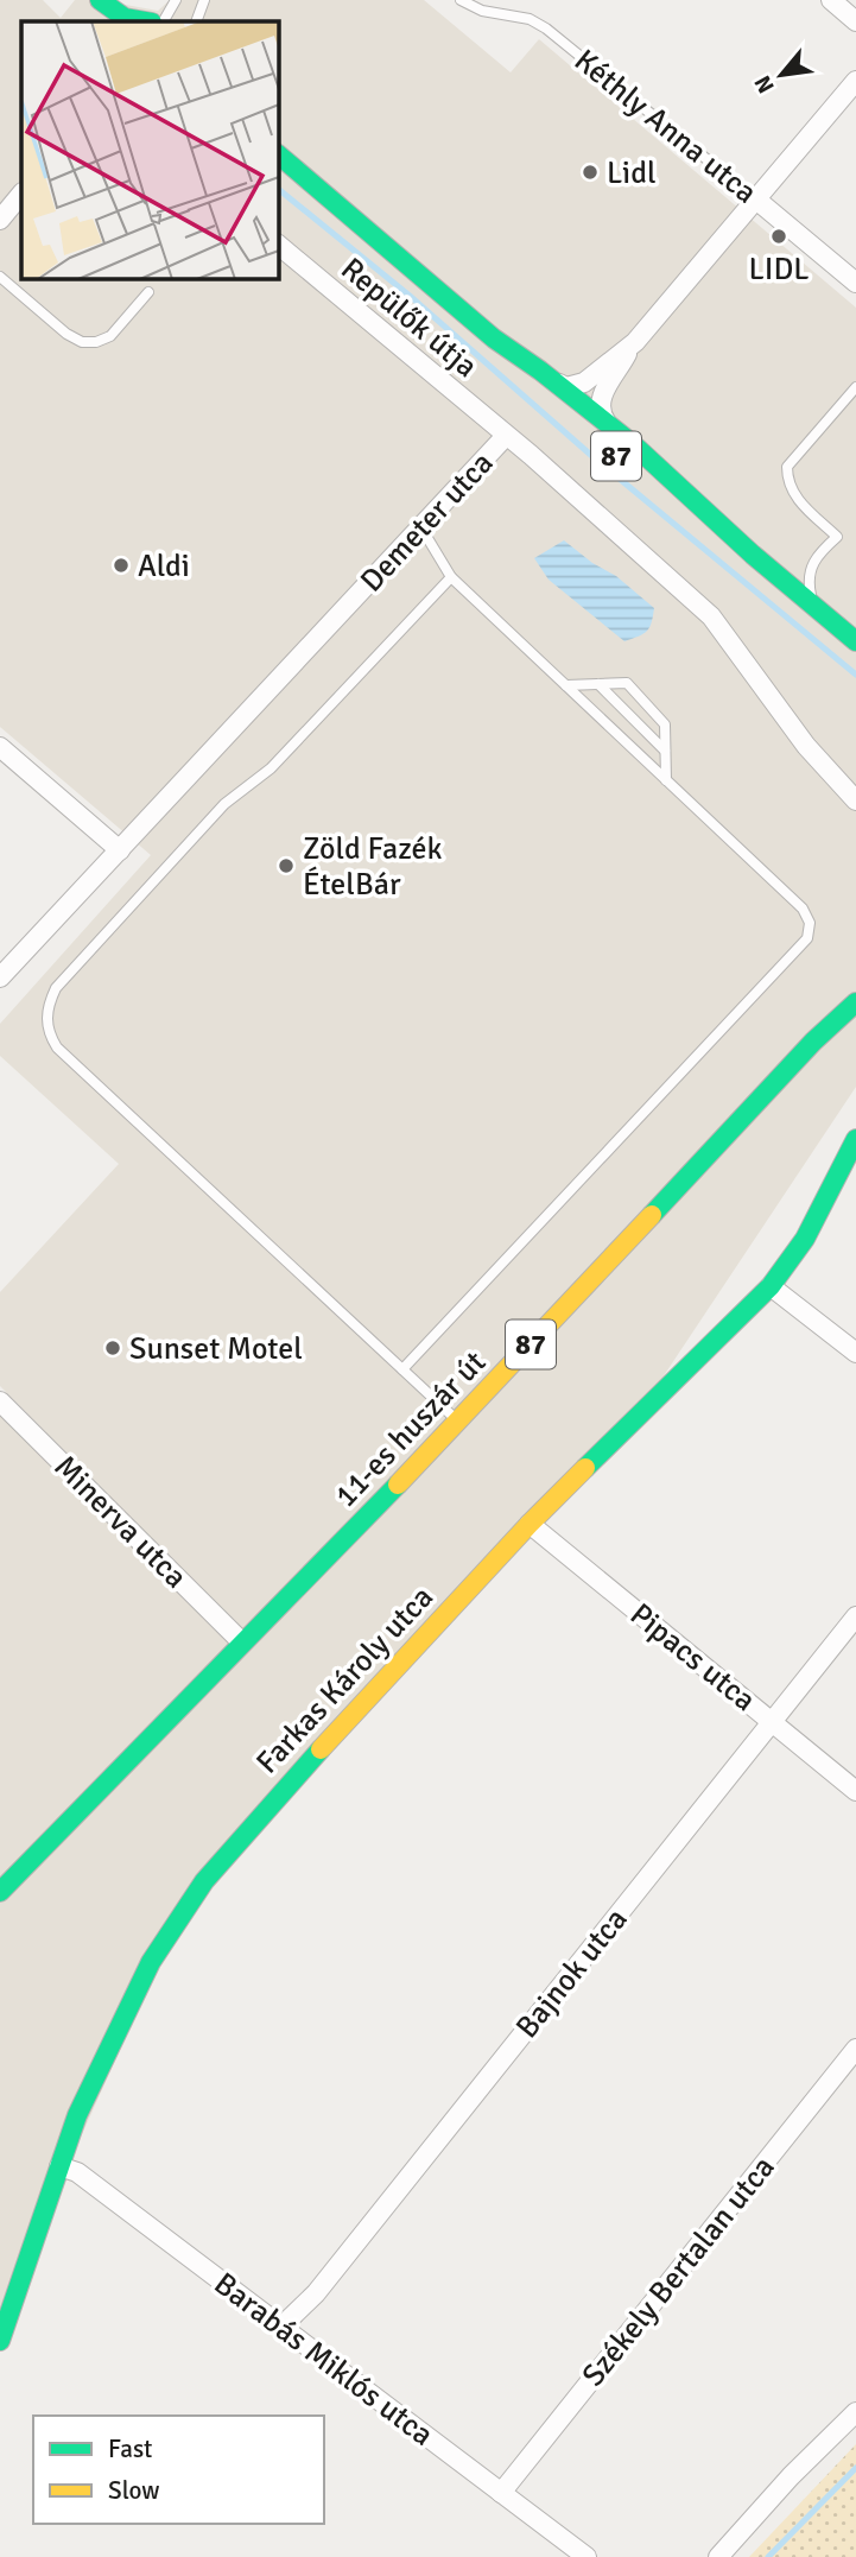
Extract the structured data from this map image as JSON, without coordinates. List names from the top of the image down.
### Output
{
  "streets": {
    "main road": [
      "Repülők útja",
      "87",
      "11-es huszár út",
      "Farkas Károly utca"
    ],
    "street": [
      "Kéthly Anna utca",
      "Demeter utca",
      "Minerva utca",
      "Pipacs utca",
      "Bajnok utca",
      "Székely Bertalan utca",
      "Barabás Miklós utca"
    ]
  },
  "crossings": [
    ["Repülők útja", "87"],
    ["Repülők útja", "Demeter utca"],
    ["11-es huszár út", "Minerva utca"],
    ["Pipacs utca", "Farkas Károly utca"],
    ["Pipacs utca", "Bajnok utca"],
    ["Farkas Károly utca", "Barabás Miklós utca"],
    ["Bajnok utca", "Barabás Miklós utca"],
    ["Székely Bertalan utca", "Barabás Miklós utca"]
  ],
  "places": [
    "Lidl",
    "LIDL",
    "Aldi",
    "Zöld Fazék ÉtelBár",
    "Sunset Motel"
  ],
  "legend": ["Fast", "Slow"],
  "north": "bottom left"
}
